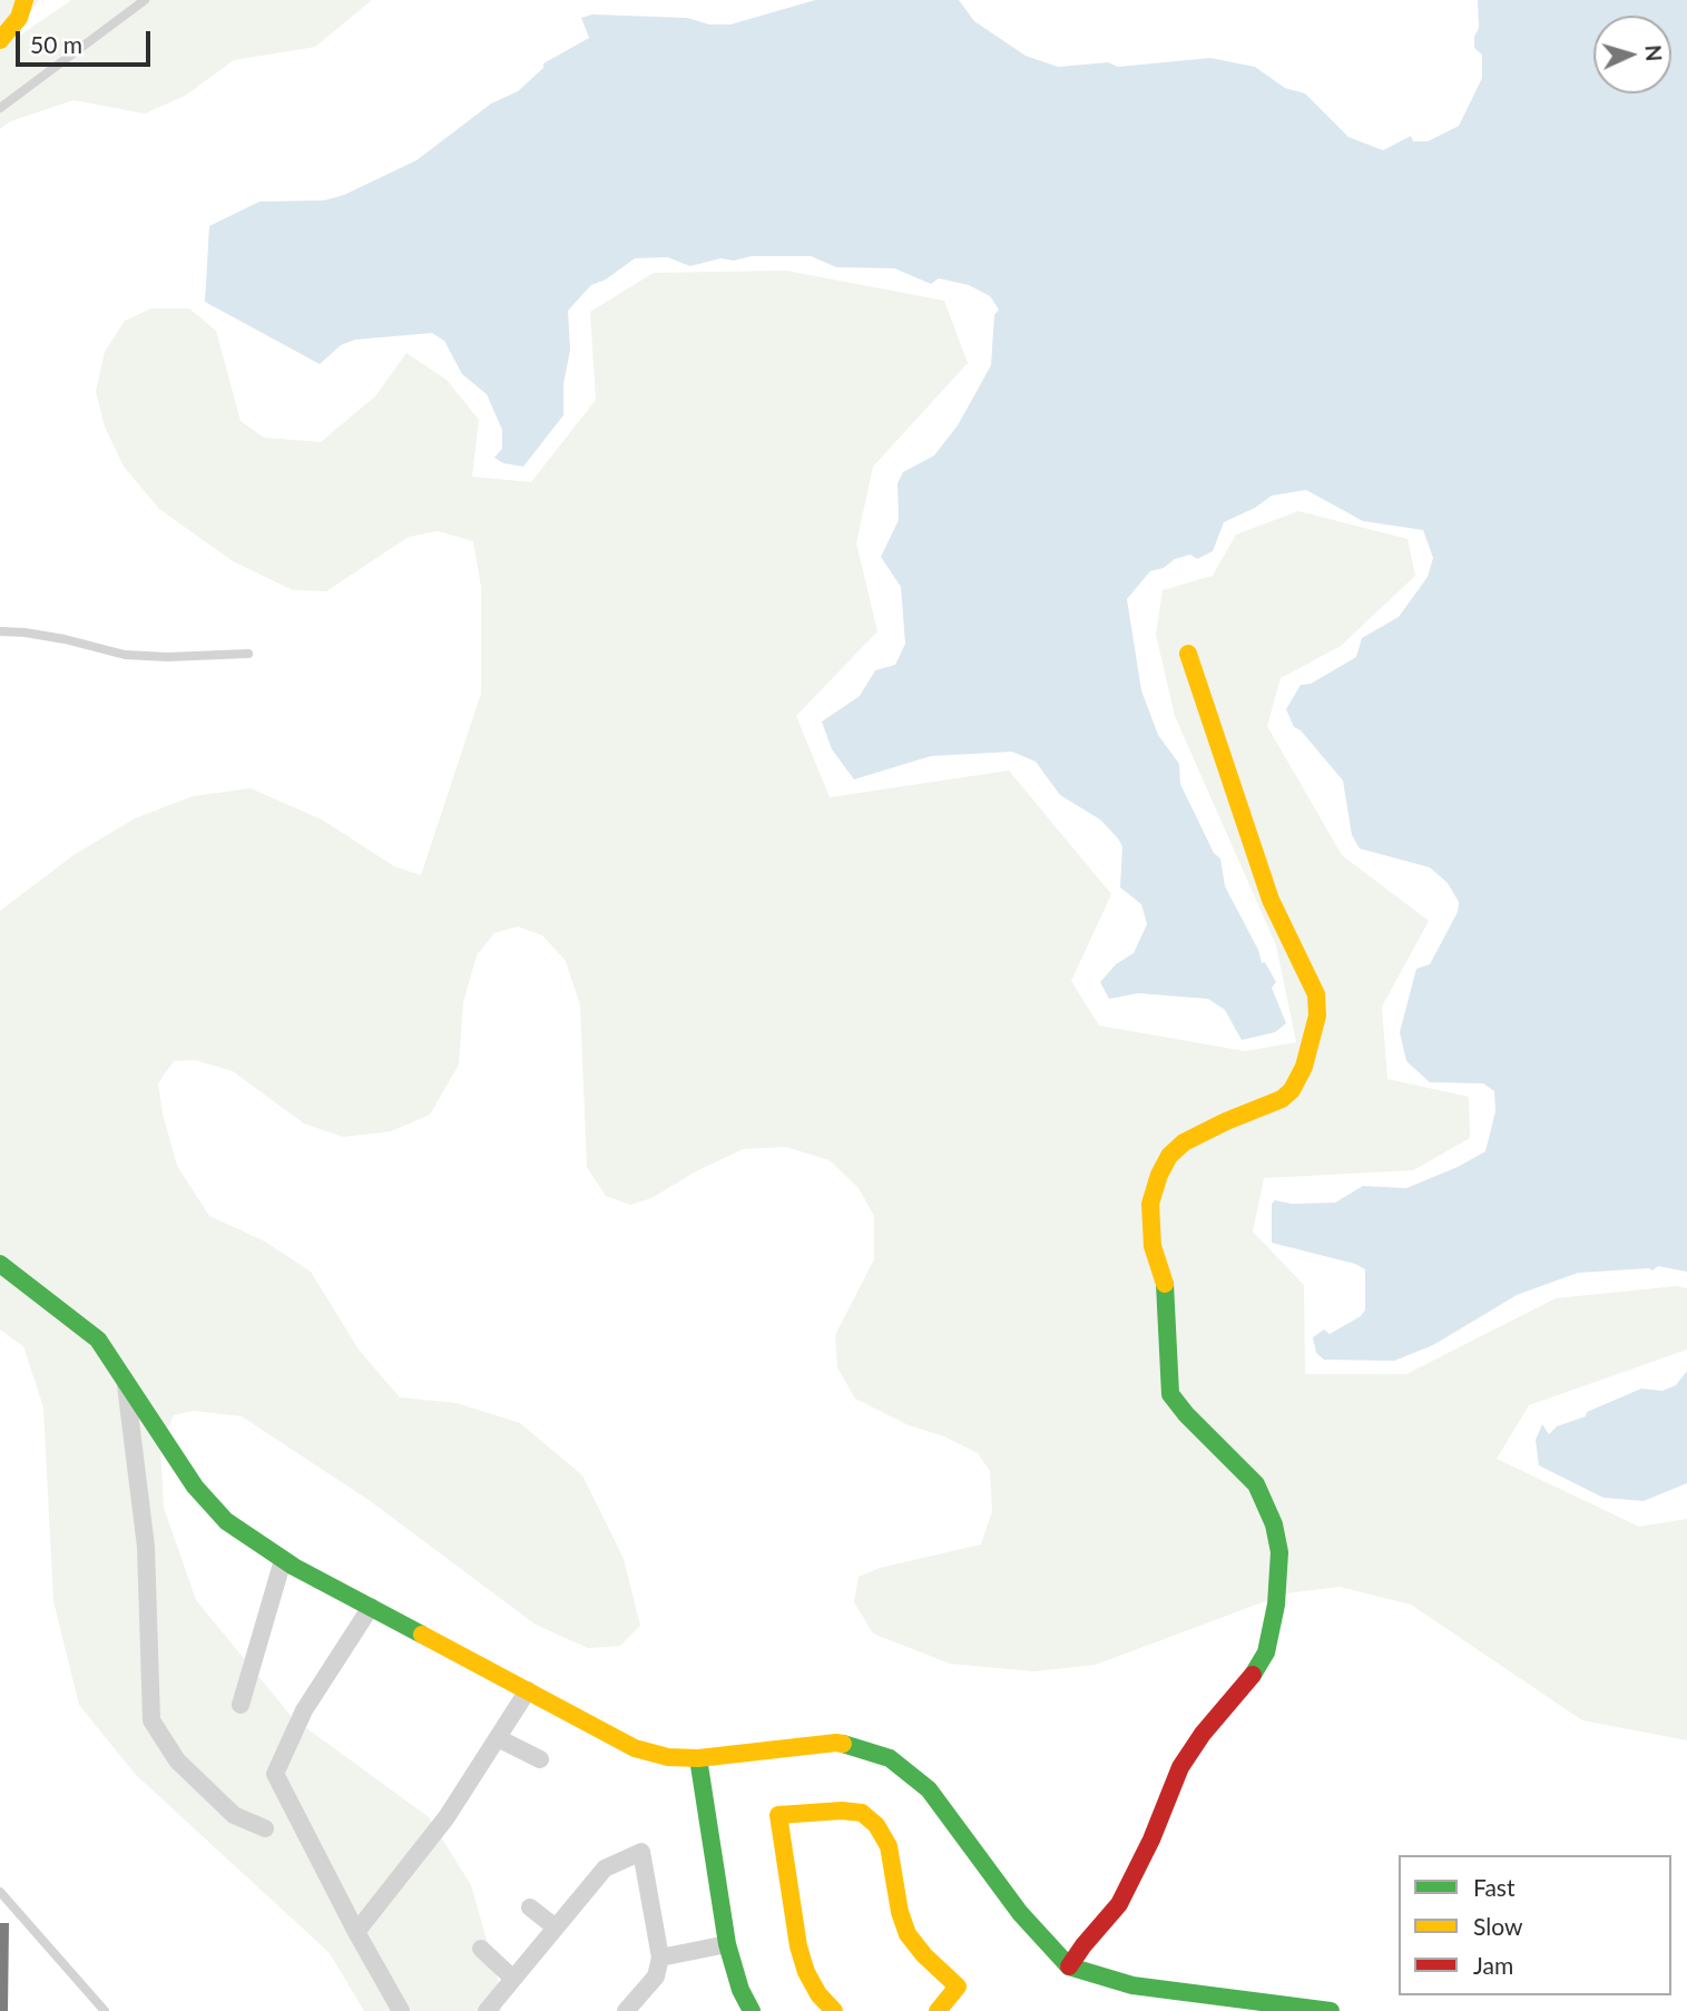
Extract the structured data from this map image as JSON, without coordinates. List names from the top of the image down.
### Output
{
  "legend": ["Fast", "Slow", "Jam"],
  "scale_bar": "50 m",
  "north": "right"
}
